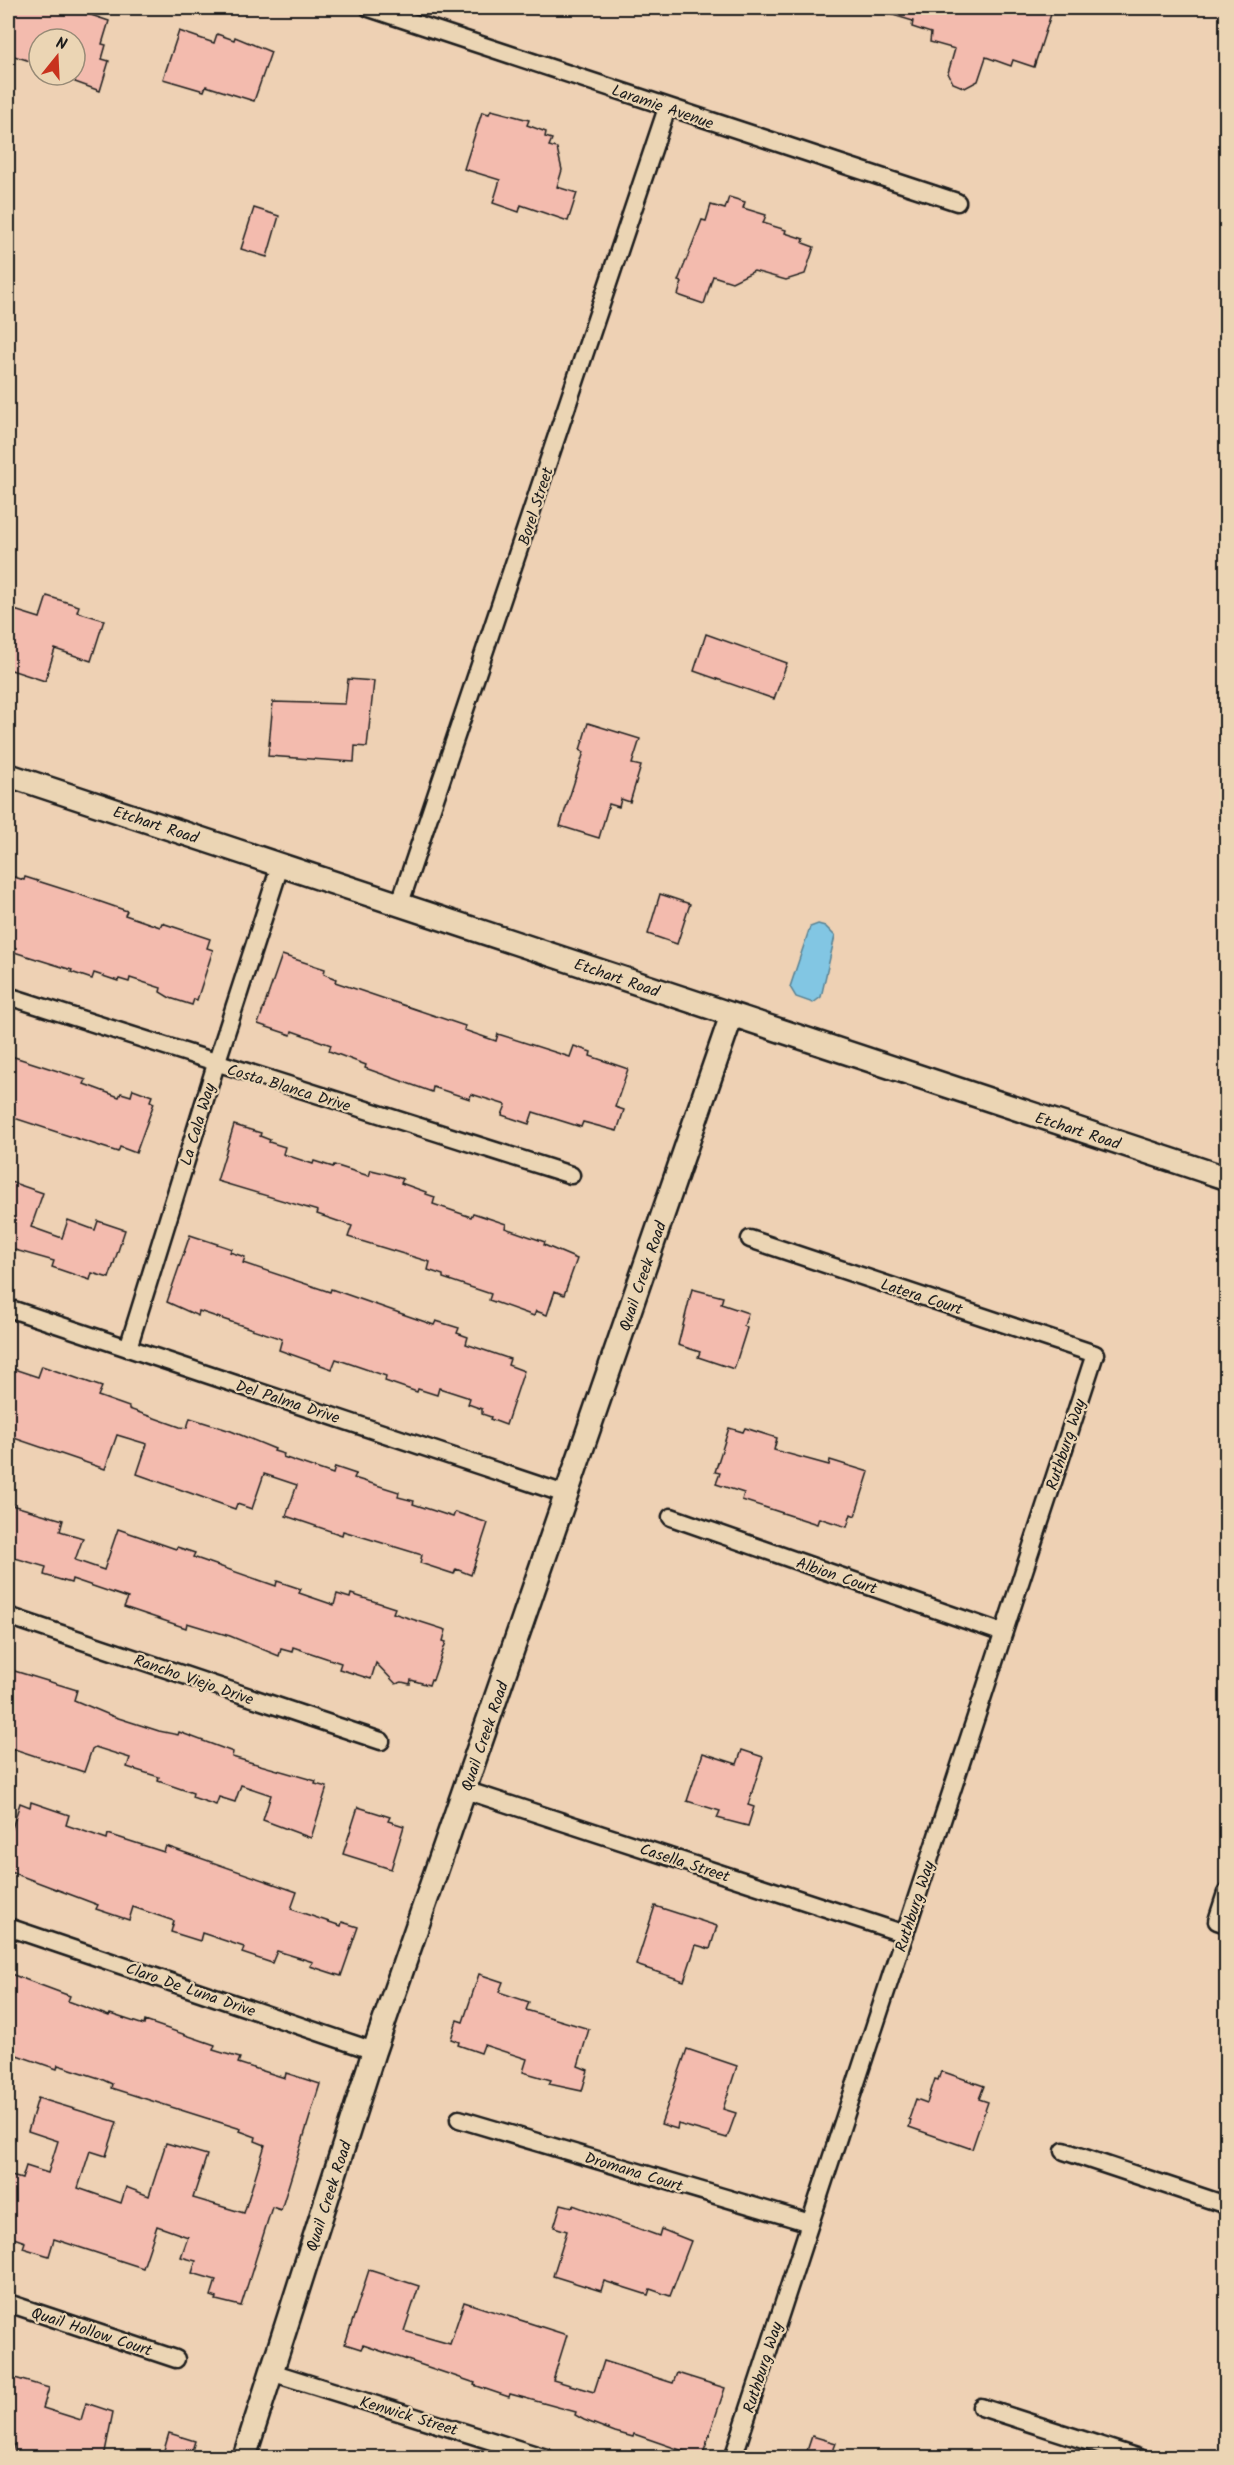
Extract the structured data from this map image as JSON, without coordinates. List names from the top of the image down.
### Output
{
  "streets": {
    "street": [
      "Laramie Avenue",
      "Borel Street",
      "Etchart Road",
      "Costa Blanca Drive",
      "La Cala Way",
      "Quail Creek Road",
      "Latera Court",
      "Del Palma Drive",
      "Ruthburg Way",
      "Albion Court",
      "Rancho Viejo Drive",
      "Casella Street",
      "Claro De Luna Drive",
      "Dromana Court",
      "Quail Hollow Court",
      "Kenwick Street"
    ]
  },
  "crossings": [
    ["Laramie Avenue", "Borel Street"],
    ["Borel Street", "Etchart Road"],
    ["Etchart Road", "La Cala Way"],
    ["Etchart Road", "Quail Creek Road"],
    ["Costa Blanca Drive", "La Cala Way"],
    ["La Cala Way", "Del Palma Drive"],
    ["Quail Creek Road", "Del Palma Drive"],
    ["Quail Creek Road", "Casella Street"],
    ["Quail Creek Road", "Claro De Luna Drive"],
    ["Quail Creek Road", "Kenwick Street"],
    ["Latera Court", "Ruthburg Way"],
    ["Ruthburg Way", "Albion Court"],
    ["Ruthburg Way", "Casella Street"],
    ["Ruthburg Way", "Dromana Court"]
  ],
  "north": "top"
}
